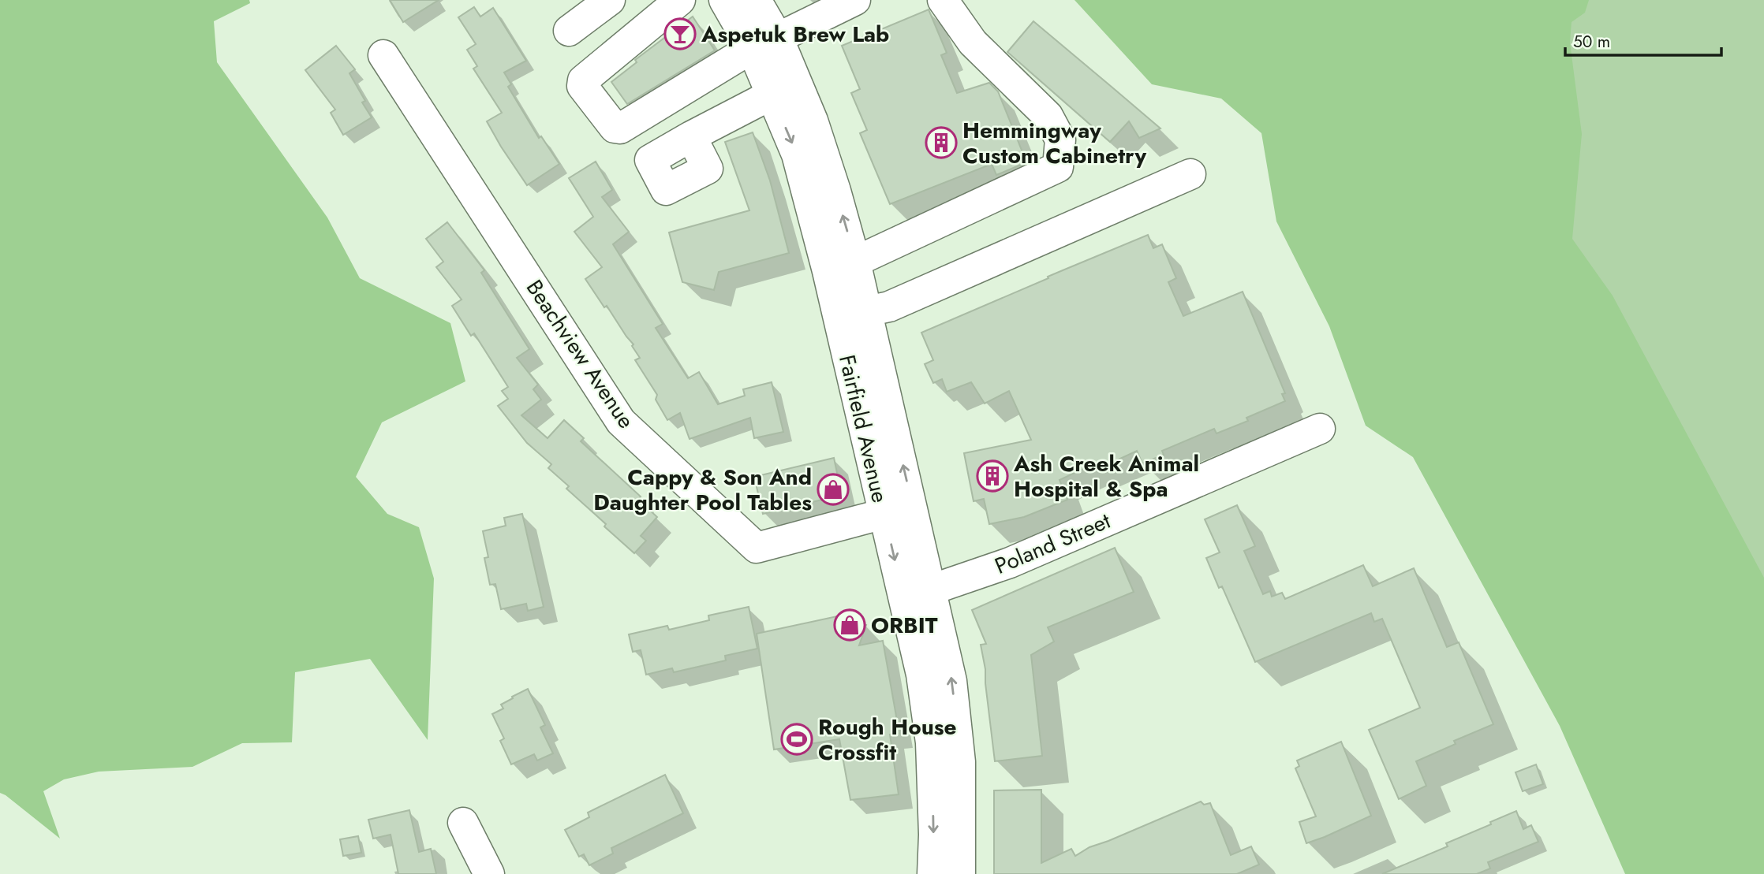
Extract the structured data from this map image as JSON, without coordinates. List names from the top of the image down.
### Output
{
  "streets": {
    "main road": ["Beachview Avenue", "Fairfield Avenue", "Poland Street"]
  },
  "crossings": [
    ["Beachview Avenue", "Fairfield Avenue"],
    ["Fairfield Avenue", "Poland Street"]
  ],
  "places": {
    "bar": ["Aspetuk Brew Lab"],
    "building": ["Hemmingway Custom Cabinetry", "Ash Creek Animal Hospital & Spa"],
    "shop": ["Cappy & Son And Daughter Pool Tables", "ORBIT"],
    "sports": ["Rough House Crossfit"]
  },
  "scale_bar": "50 m"
}
